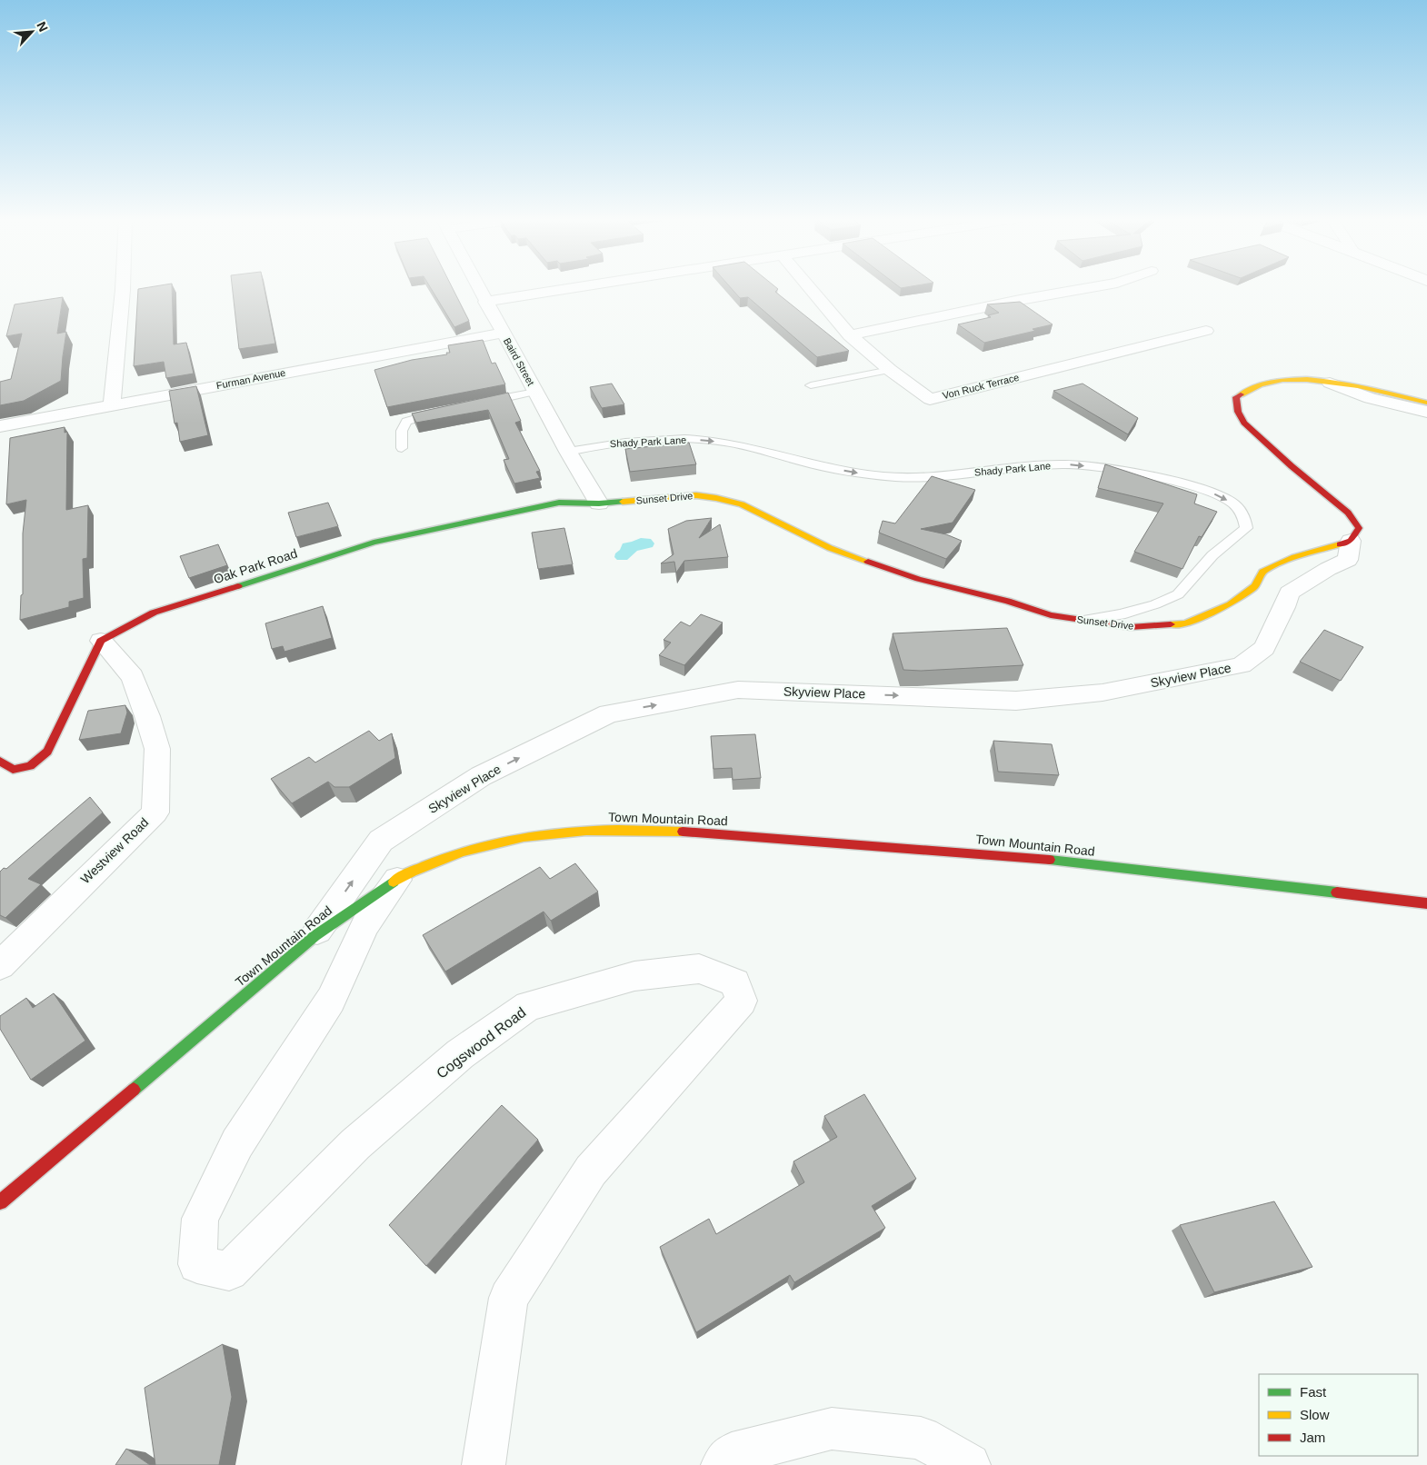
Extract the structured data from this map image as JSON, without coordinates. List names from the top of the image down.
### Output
{
  "streets": {
    "street": [
      "Baird Street",
      "Furman Avenue",
      "Von Ruck Terrace",
      "Sunset Drive",
      "Oak Park Road",
      "Skyview Place",
      "Town Mountain Road",
      "Westview Road",
      "Cogswood Road"
    ],
    "lane": ["Shady Park Lane"]
  },
  "crossings": [
    ["Baird Street", "Furman Avenue"],
    ["Baird Street", "Shady Park Lane"],
    ["Baird Street", "Sunset Drive"],
    ["Baird Street", "Oak Park Road"],
    ["Shady Park Lane", "Sunset Drive"],
    ["Sunset Drive", "Oak Park Road"],
    ["Sunset Drive", "Skyview Place"],
    ["Oak Park Road", "Westview Road"],
    ["Skyview Place", "Town Mountain Road"],
    ["Town Mountain Road", "Cogswood Road"]
  ],
  "one_way": ["Skyview Place"],
  "legend": ["Fast", "Slow", "Jam"],
  "north": "top right"
}
